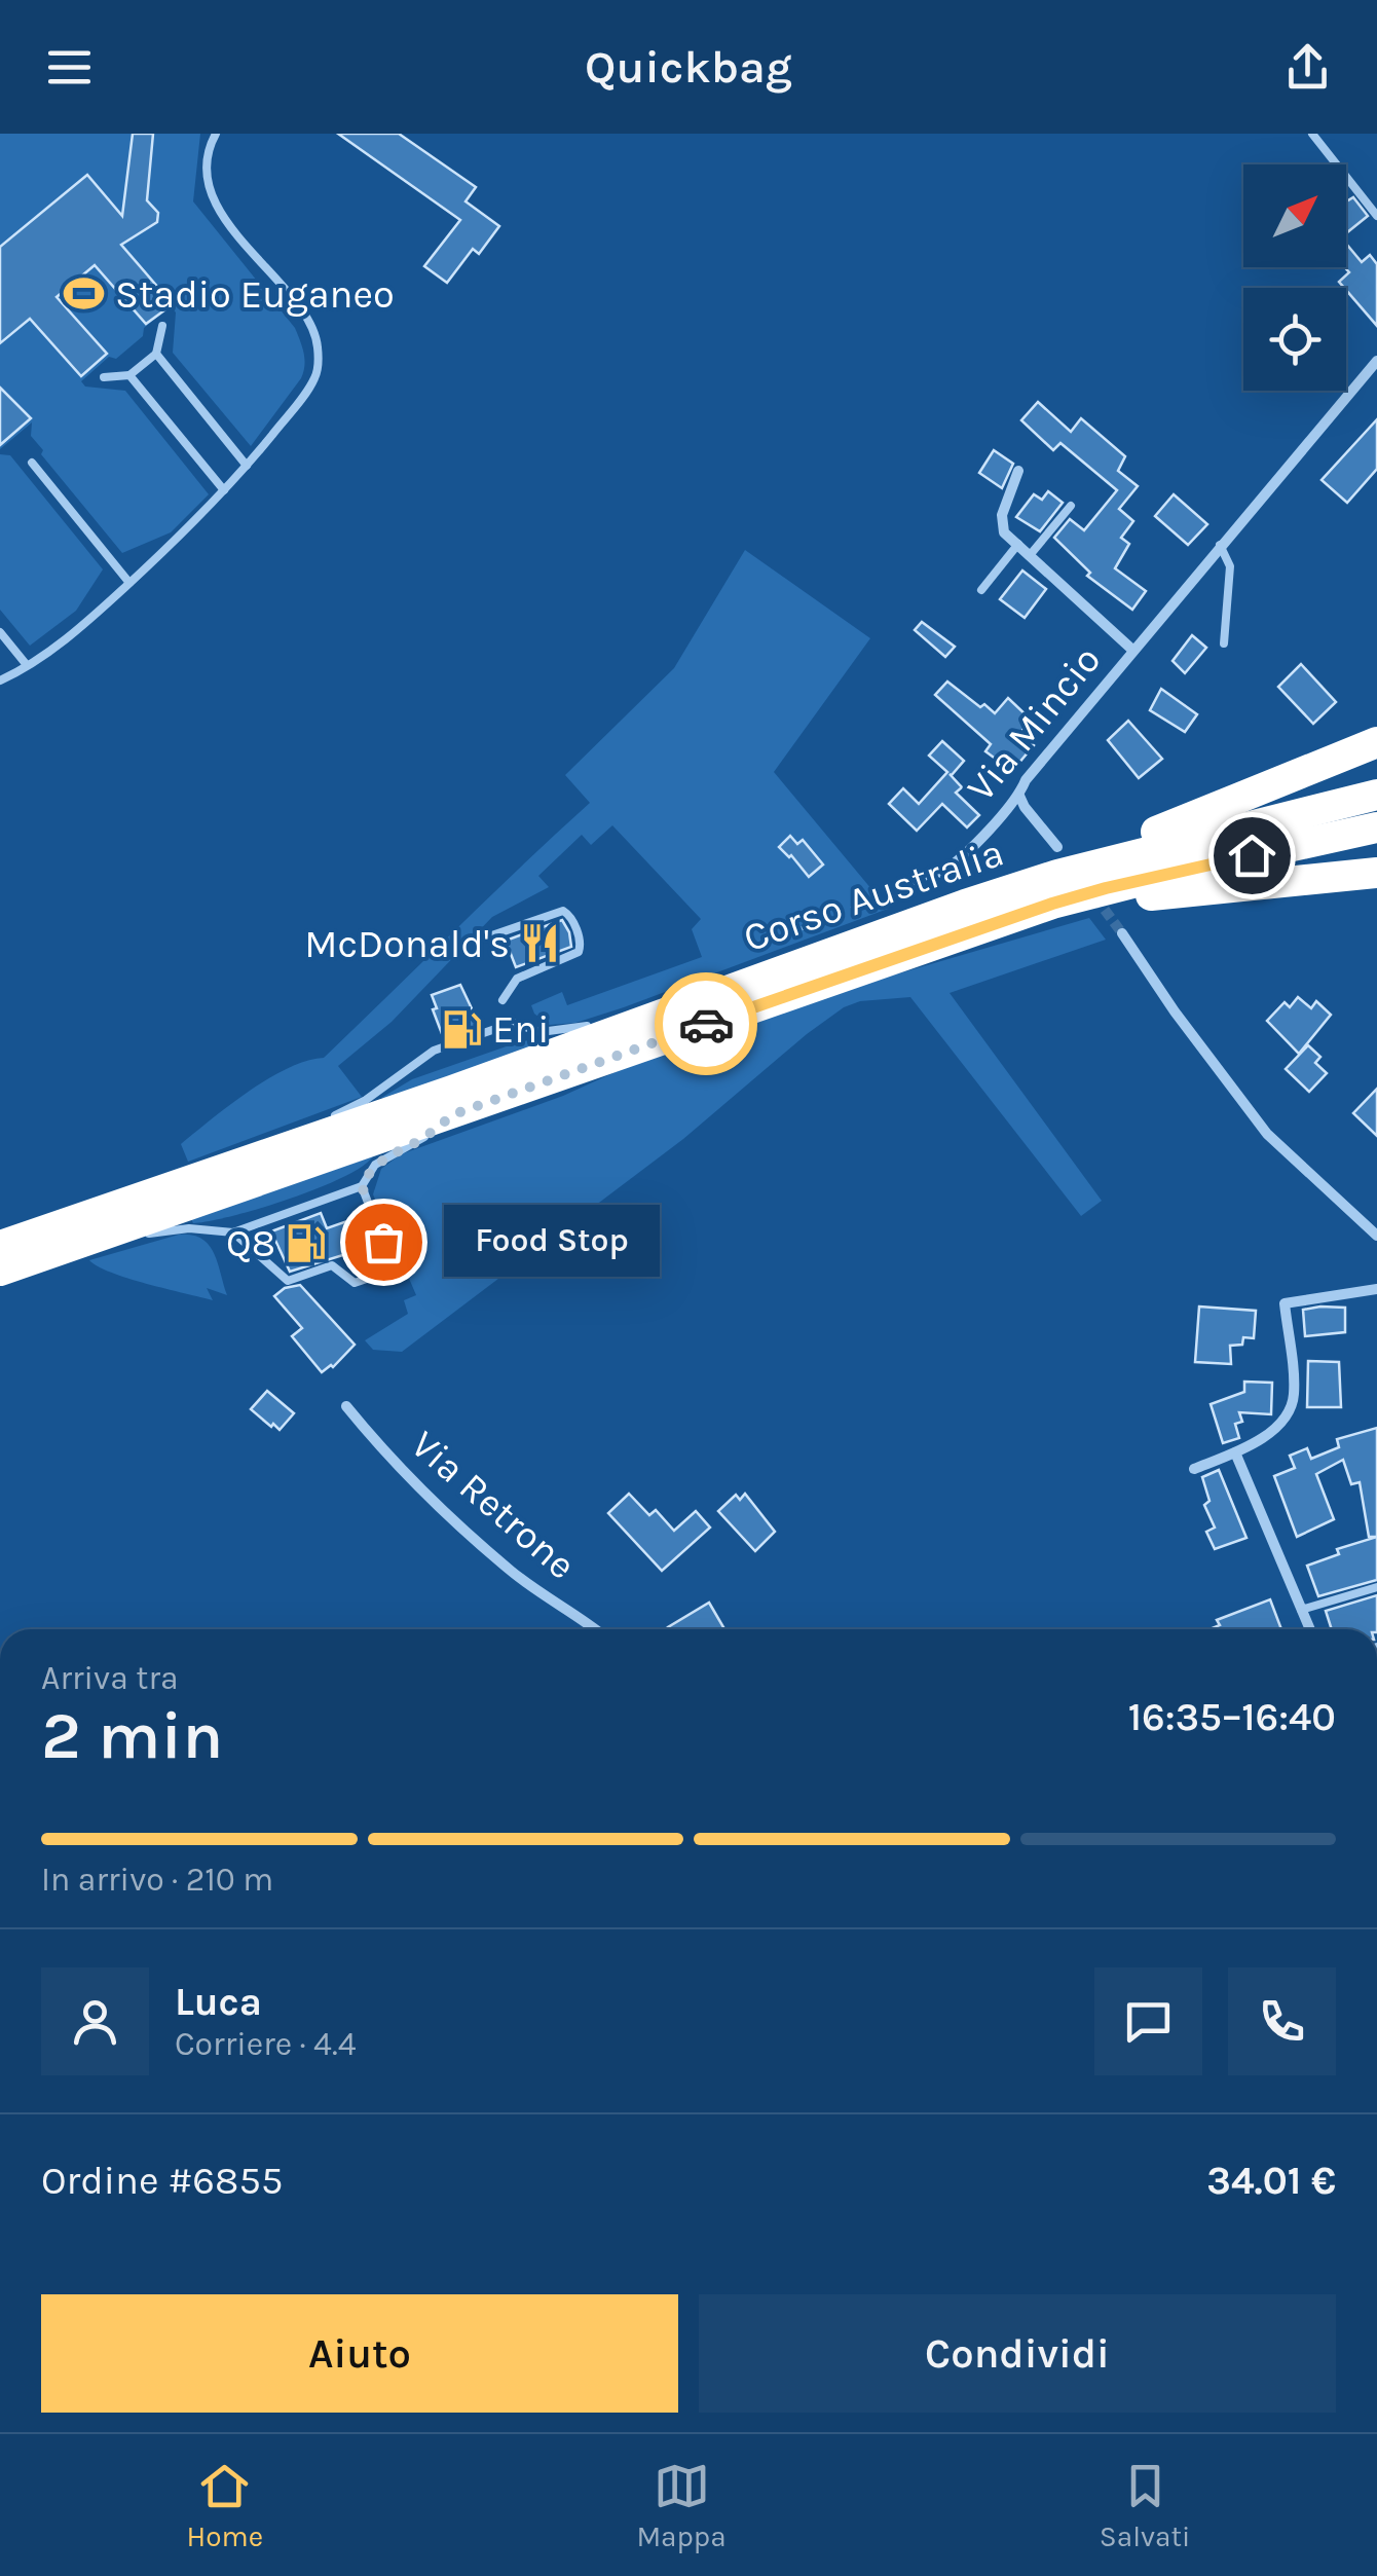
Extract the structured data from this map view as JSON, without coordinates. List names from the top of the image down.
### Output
{
  "streets": {
    "highway": ["Corso Australia"],
    "street": ["Via Mincio", "Via Retrone"]
  },
  "places": {
    "sports": ["Stadio Euganeo"],
    "restaurant": ["McDonald's"],
    "fuel station": ["Eni", "Q8"],
    "other": ["Food Stop"]
  },
  "north": "top right",
  "page": {
    "header": "Quickbag",
    "bubble": "Food Stop",
    "heading": ["2 min", "Arriva tra", "16:35–16:40"],
    "panel": [
      "Luca",
      "Corriere · 4.4",
      "Ordine #6855",
      "34.01 €"
    ],
    "bar": "In arrivo · 210 m",
    "buttons": ["Aiuto", "Condividi"],
    "tabs": ["Home", "Mappa", "Salvati"]
  }
}
